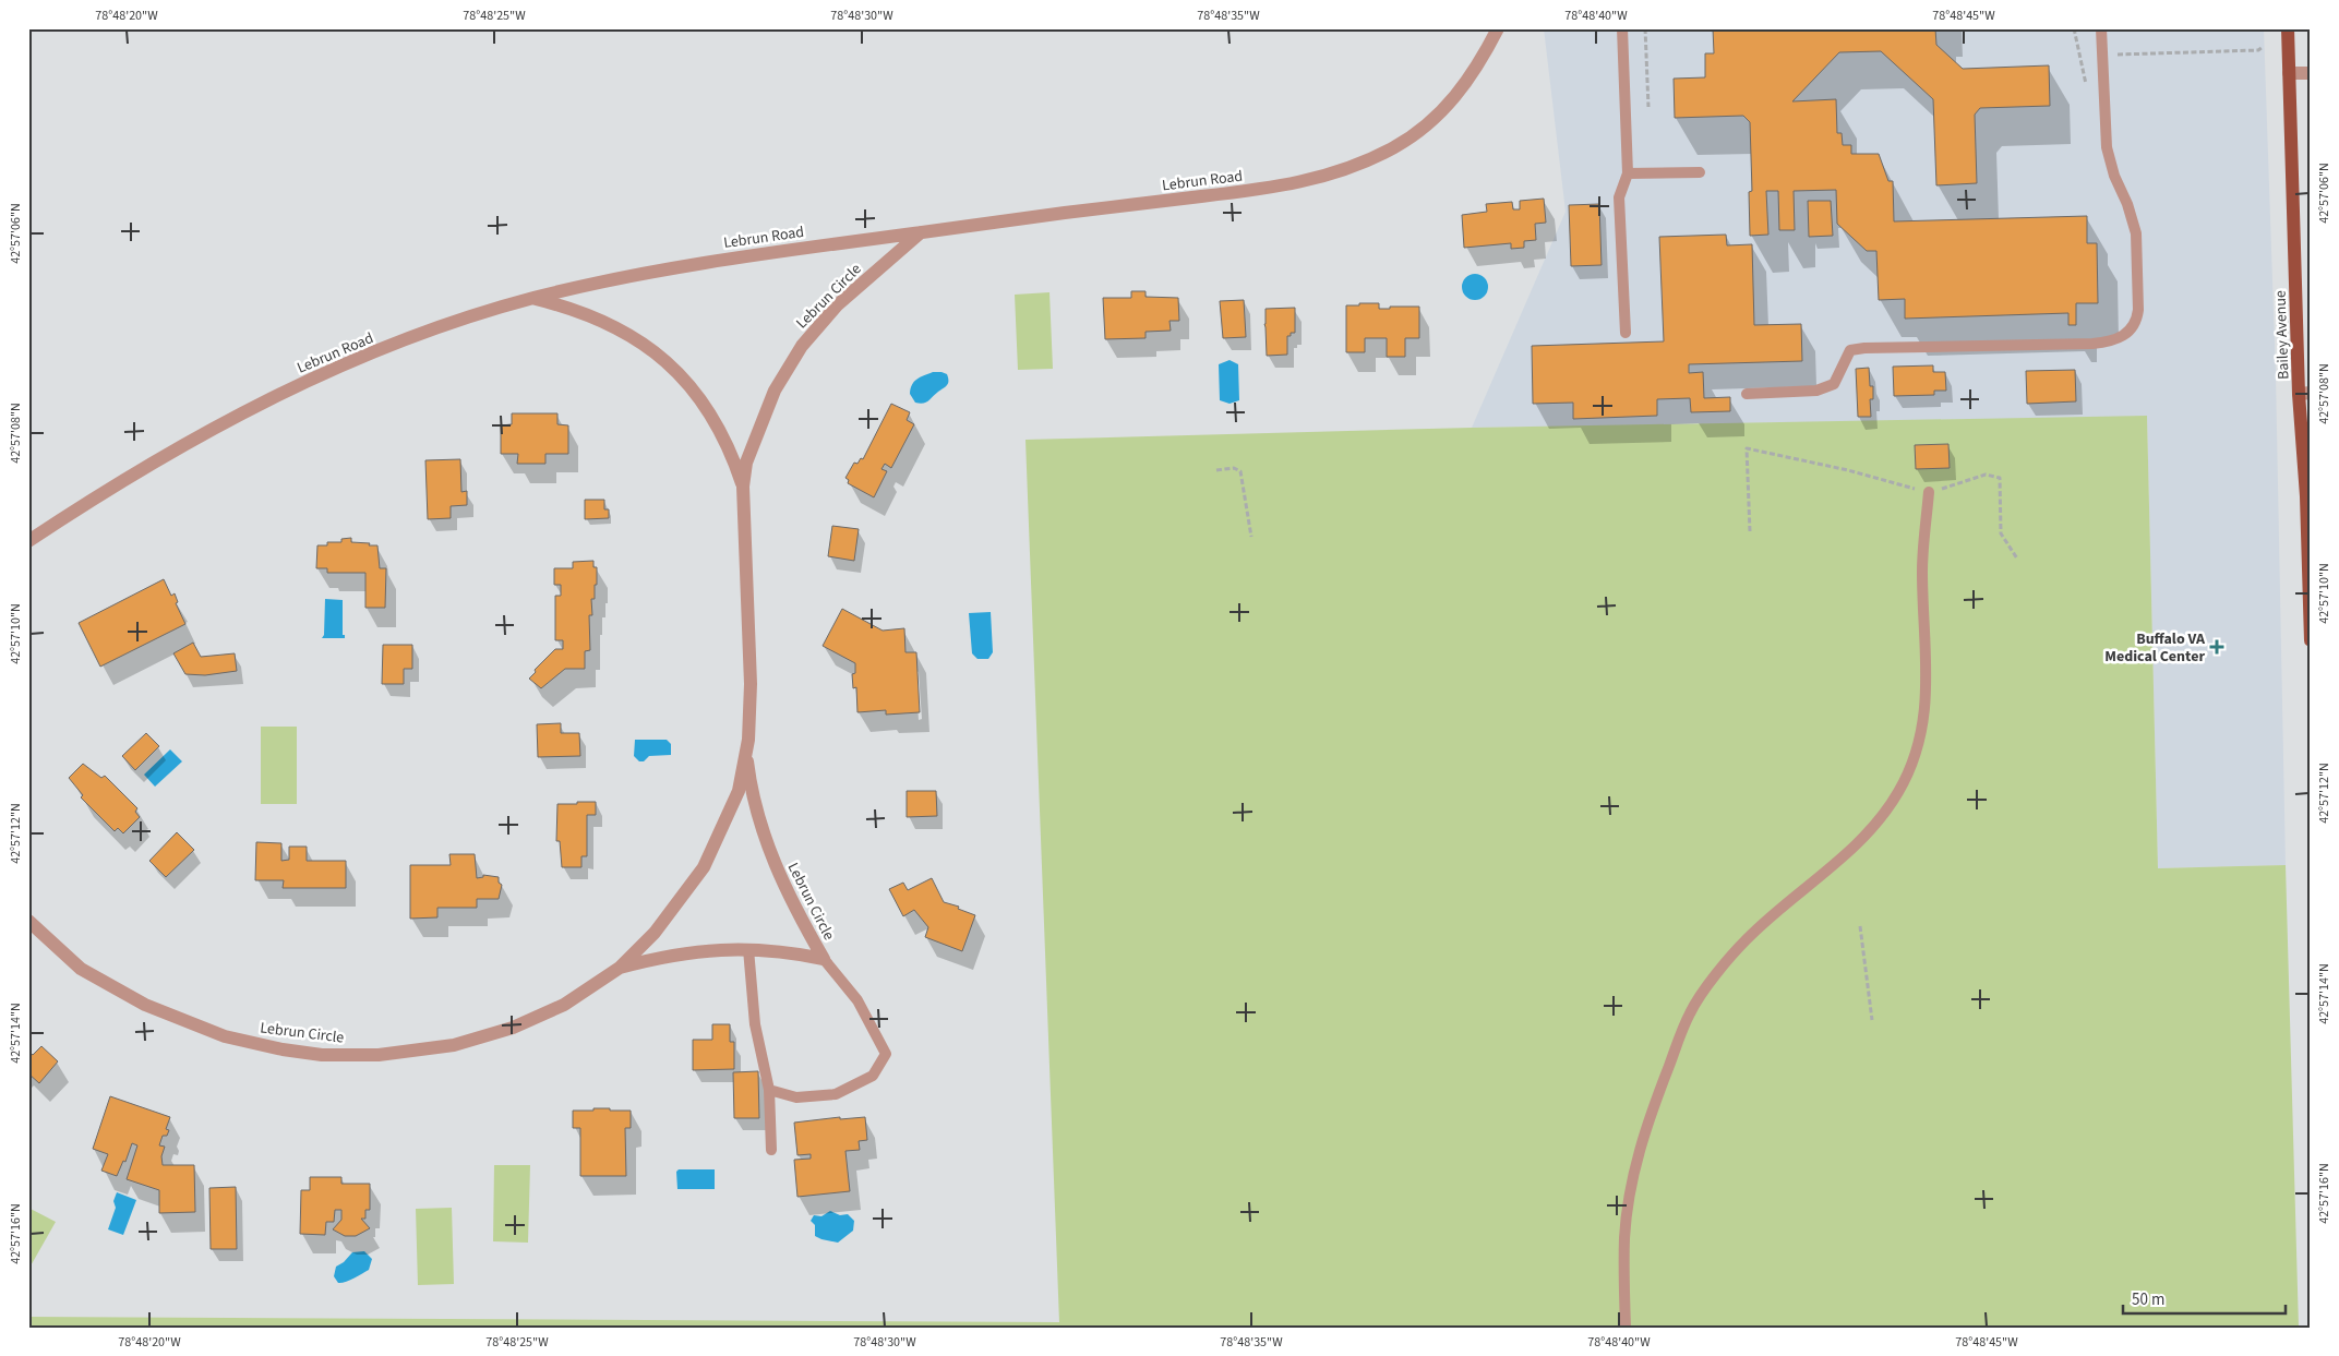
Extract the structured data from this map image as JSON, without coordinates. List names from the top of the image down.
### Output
{
  "streets": {
    "main road": ["Bailey Avenue"],
    "street": ["Lebrun Road", "Lebrun Circle"]
  },
  "crossings": [
    ["Lebrun Road", "Lebrun Circle"]
  ],
  "places": {
    "health": ["Buffalo VA Medical Center"]
  },
  "scale_bar": "50 m",
  "coordinates": [
    "78°48'20\"W",
    "78°48'25\"W",
    "78°48'30\"W",
    "78°48'35\"W",
    "78°48'40\"W",
    "78°48'45\"W",
    "42°57'06\"N",
    "42°57'08\"N",
    "42°57'10\"N",
    "42°57'12\"N",
    "42°57'14\"N",
    "42°57'16\"N"
  ]
}
